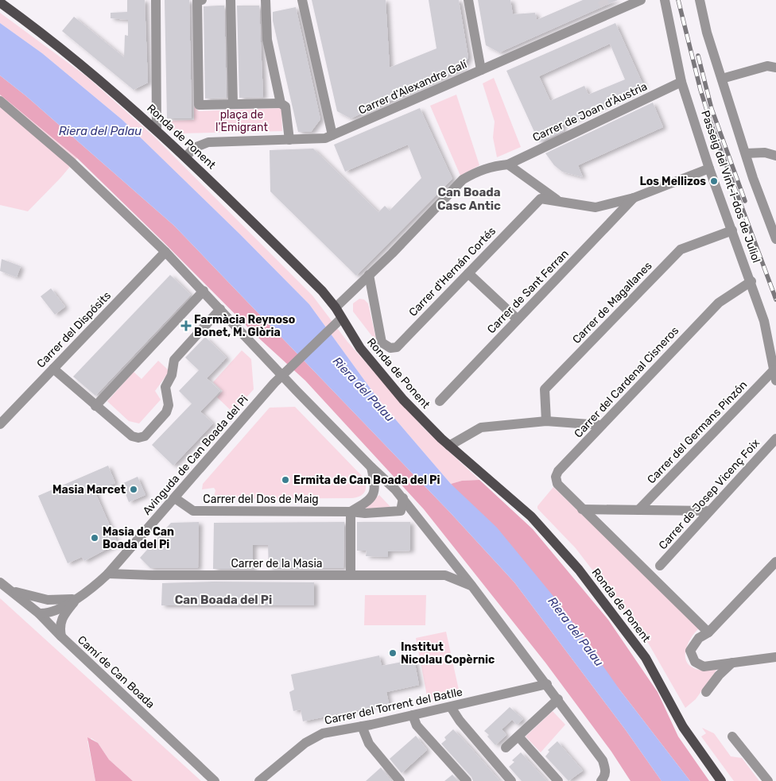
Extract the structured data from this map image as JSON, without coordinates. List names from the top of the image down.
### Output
{
  "streets": {
    "main road": ["Ronda de Ponent"],
    "street": [
      "Carrer d'Alexandre Galí",
      "Carrer de Joan d'Àustria",
      "Passeig del Vint-i-dos de Juliol",
      "Carrer d'Hernán Cortés",
      "Carrer de Sant Ferran",
      "Carrer de Magallanes",
      "Carrer del Dispósits",
      "Carrer del Cardenal Cisneros",
      "Carrer del Germans Pinzón",
      "Avinguda de Can Boada del Pi",
      "Carrer de Josep Vicenç Foix",
      "Carrer del Dos de Maig",
      "Carrer de la Masia",
      "Camí de Can Boada",
      "Carrer del Torrent del Batlle"
    ]
  },
  "crossings": [
    ["Carrer d'Alexandre Galí", "Ronda de Ponent"],
    ["Carrer de Joan d'Àustria", "Ronda de Ponent"],
    ["Carrer de Joan d'Àustria", "Passeig del Vint-i-dos de Juliol"],
    ["Carrer de Joan d'Àustria", "Carrer d'Hernán Cortés"],
    ["Passeig del Vint-i-dos de Juliol", "Carrer d'Hernán Cortés"],
    ["Passeig del Vint-i-dos de Juliol", "Carrer de Magallanes"],
    ["Passeig del Vint-i-dos de Juliol", "Carrer del Cardenal Cisneros"],
    ["Passeig del Vint-i-dos de Juliol", "Carrer del Germans Pinzón"],
    ["Carrer d'Hernán Cortés", "Carrer de Sant Ferran"],
    ["Avinguda de Can Boada del Pi", "Carrer del Dos de Maig"],
    ["Avinguda de Can Boada del Pi", "Carrer de la Masia"]
  ],
  "districts": ["Can Boada Casc Antic", "Can Boada del Pi"],
  "water": ["Riera del Palau"],
  "parks": ["plaça de l'Emigrant"],
  "places": {
    "other": [
      "Los Mellizos",
      "Ermita de Can Boada del Pi",
      "Masia Marcet",
      "Masia de Can Boada del Pi",
      "Institut Nicolau Copèrnic"
    ],
    "health": ["Farmàcia Reynoso Bonet, M. Glòria"]
  }
}
